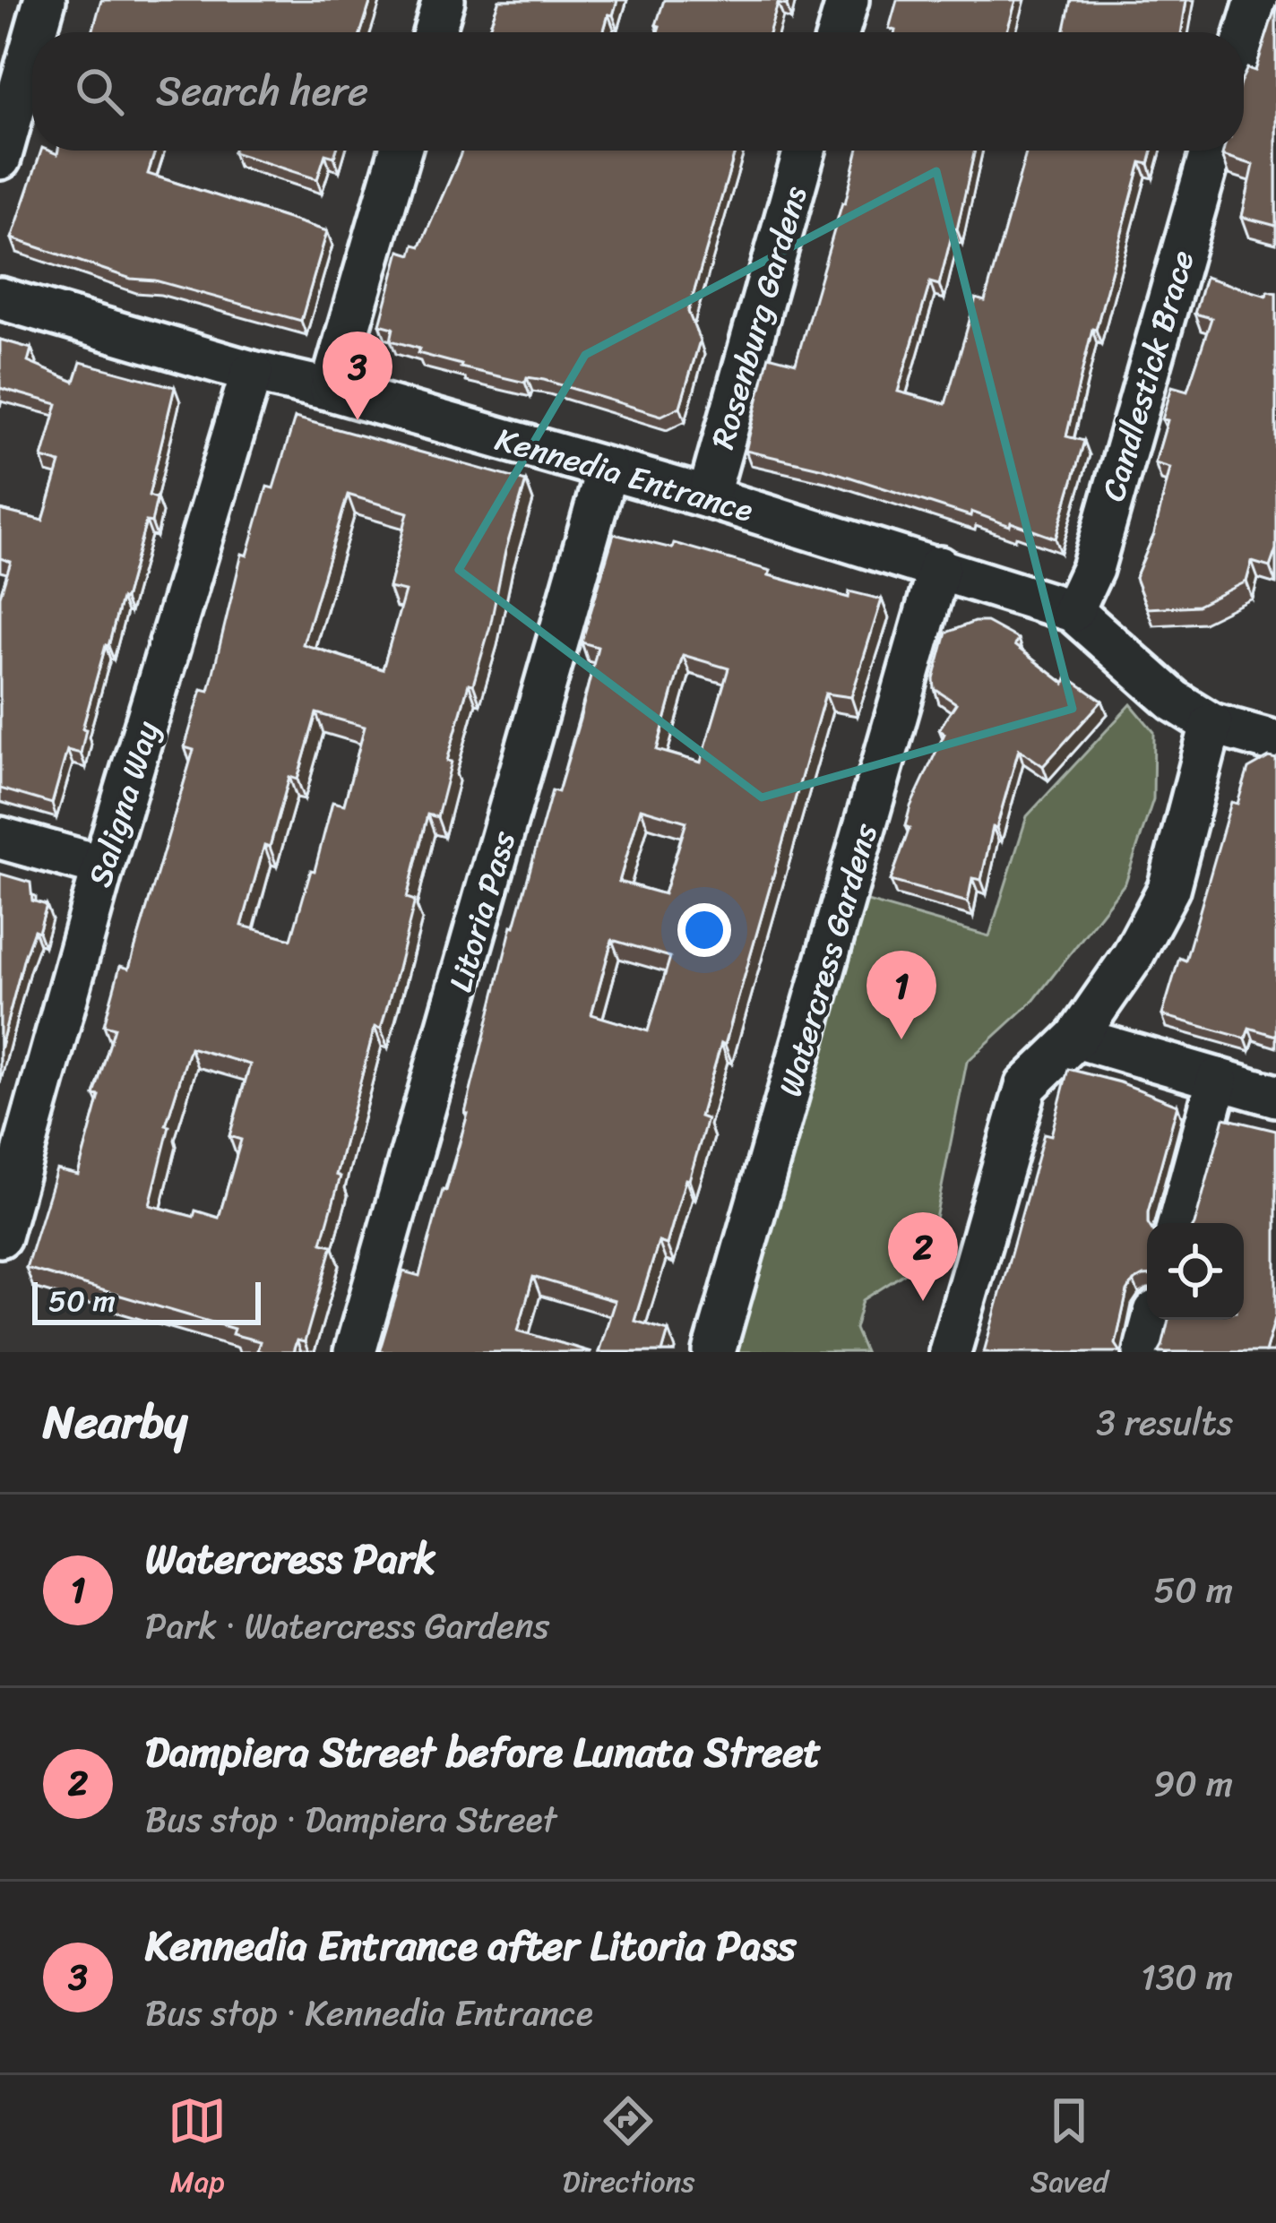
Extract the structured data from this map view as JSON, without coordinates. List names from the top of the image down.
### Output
{
  "streets": {
    "street": [
      "Rosenburg Gardens",
      "Candlestick Brace",
      "Kennedia Entrance",
      "Saligna Way",
      "Litoria Pass",
      "Watercress Gardens"
    ]
  },
  "crossings": [
    ["Rosenburg Gardens", "Kennedia Entrance"],
    ["Candlestick Brace", "Kennedia Entrance"],
    ["Kennedia Entrance", "Saligna Way"],
    ["Kennedia Entrance", "Litoria Pass"],
    ["Kennedia Entrance", "Watercress Gardens"]
  ],
  "scale_bar": "50 m",
  "page": {
    "search": "Search here",
    "pins": ["3", "1", "2"],
    "scale": "50 m",
    "heading": ["Nearby", "3 results"],
    "list": [
      {
        "mark": "1",
        "name": "Watercress Park",
        "note": "Park · Watercress Gardens",
        "value": "50 m"
      },
      {
        "mark": "2",
        "name": "Dampiera Street before Lunata Street",
        "note": "Bus stop · Dampiera Street",
        "value": "90 m"
      },
      {
        "mark": "3",
        "name": "Kennedia Entrance after Litoria Pass",
        "note": "Bus stop · Kennedia Entrance",
        "value": "130 m"
      }
    ],
    "nav": ["Map", "Directions", "Saved"]
  }
}
